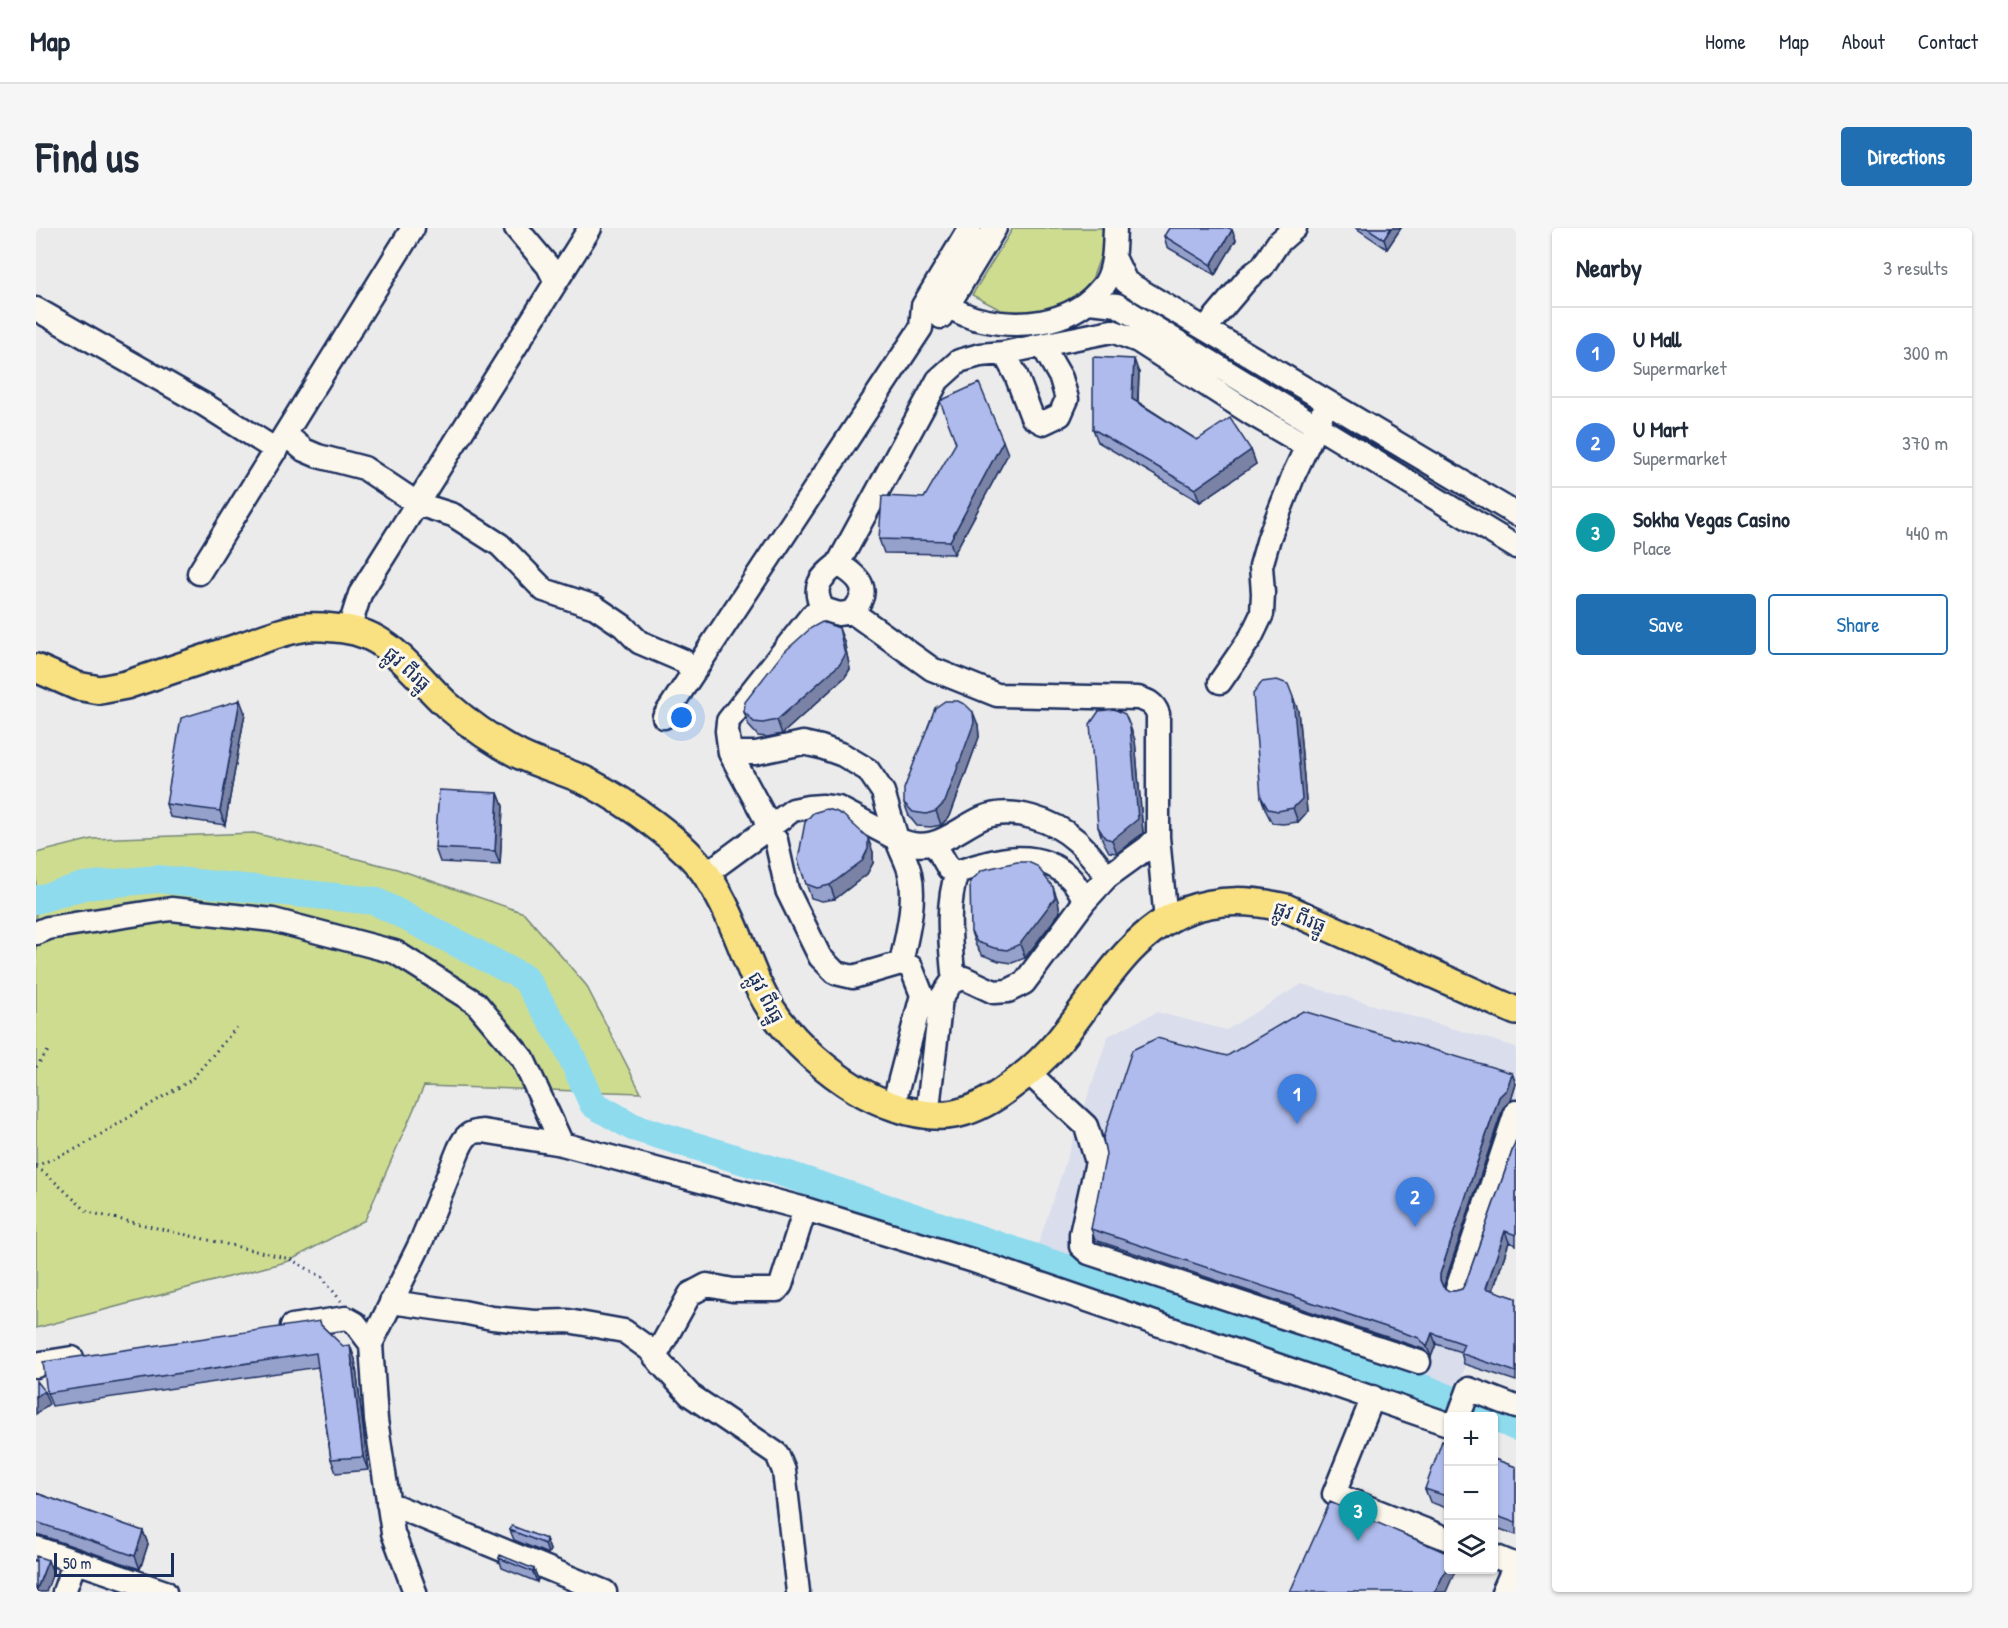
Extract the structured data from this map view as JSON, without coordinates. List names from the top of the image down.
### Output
{
  "streets": {
    "main road": ["ផ្លូវ ពីរធ្នូ"]
  },
  "scale_bar": "50 m",
  "page": {
    "header": "Map",
    "nav": [
      "Home",
      "Map",
      "About",
      "Contact"
    ],
    "buttons": [
      "Directions",
      ["Save", "Share"]
    ],
    "title": "Find us",
    "heading": ["Nearby", "3 results"],
    "list": [
      {
        "mark": "1",
        "name": "U Mall",
        "note": "Supermarket",
        "value": "300 m"
      },
      {
        "mark": "2",
        "name": "U Mart",
        "note": "Supermarket",
        "value": "370 m"
      },
      {
        "mark": "3",
        "name": "Sokha Vegas Casino",
        "note": "Place",
        "value": "440 m"
      }
    ],
    "pins": ["1", "2", "3"],
    "map_buttons": ["+", "−"],
    "scale": "50 m"
  }
}
